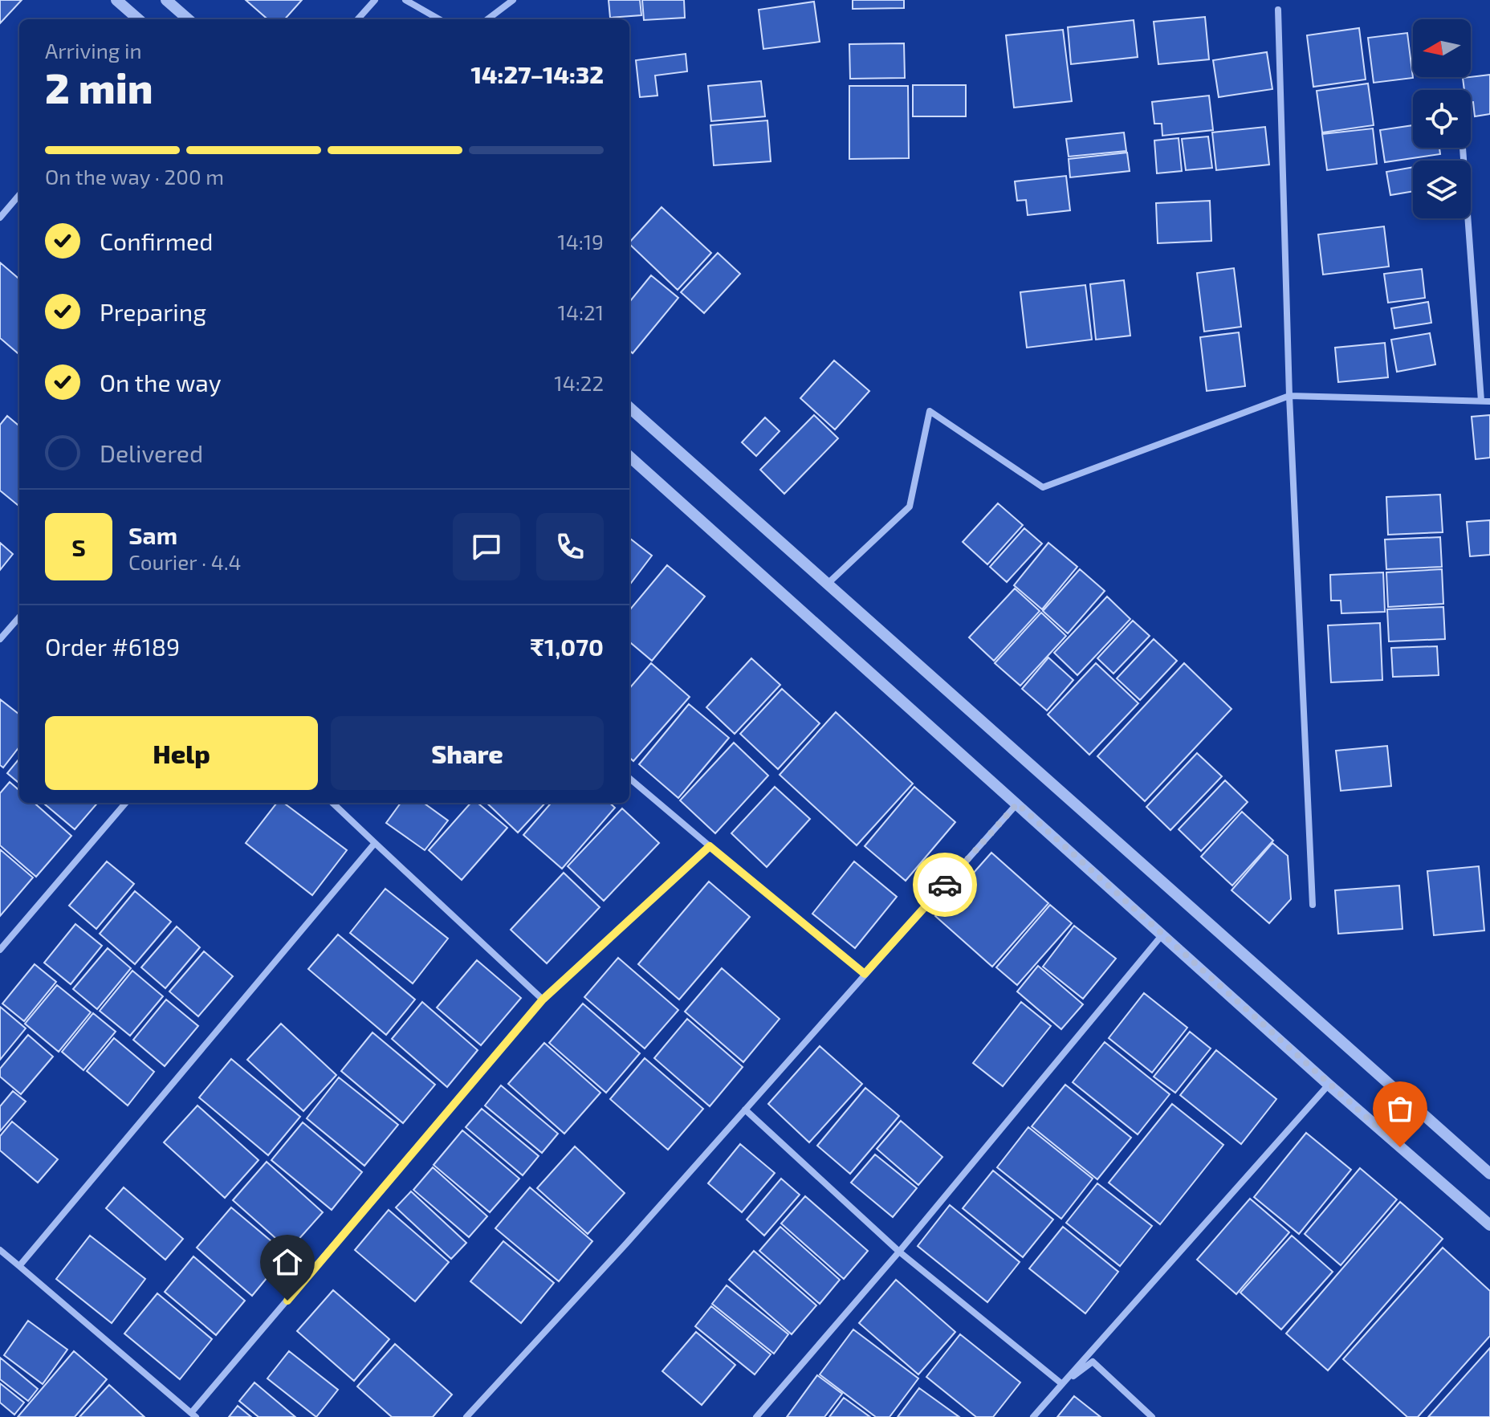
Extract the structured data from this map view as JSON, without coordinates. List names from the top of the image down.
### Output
{
  "north": "left",
  "page": {
    "heading": ["2 min", "Arriving in", "14:27–14:32"],
    "panel": [
      "Sam",
      "Courier · 4.4",
      "Order #6189",
      "₹1,070"
    ],
    "bar": "On the way · 200 m",
    "list": [
      ["Confirmed", "14:19"],
      ["Preparing", "14:21"],
      ["On the way", "14:22"],
      "Delivered"
    ],
    "round": "S",
    "buttons": ["Help", "Share"]
  }
}
